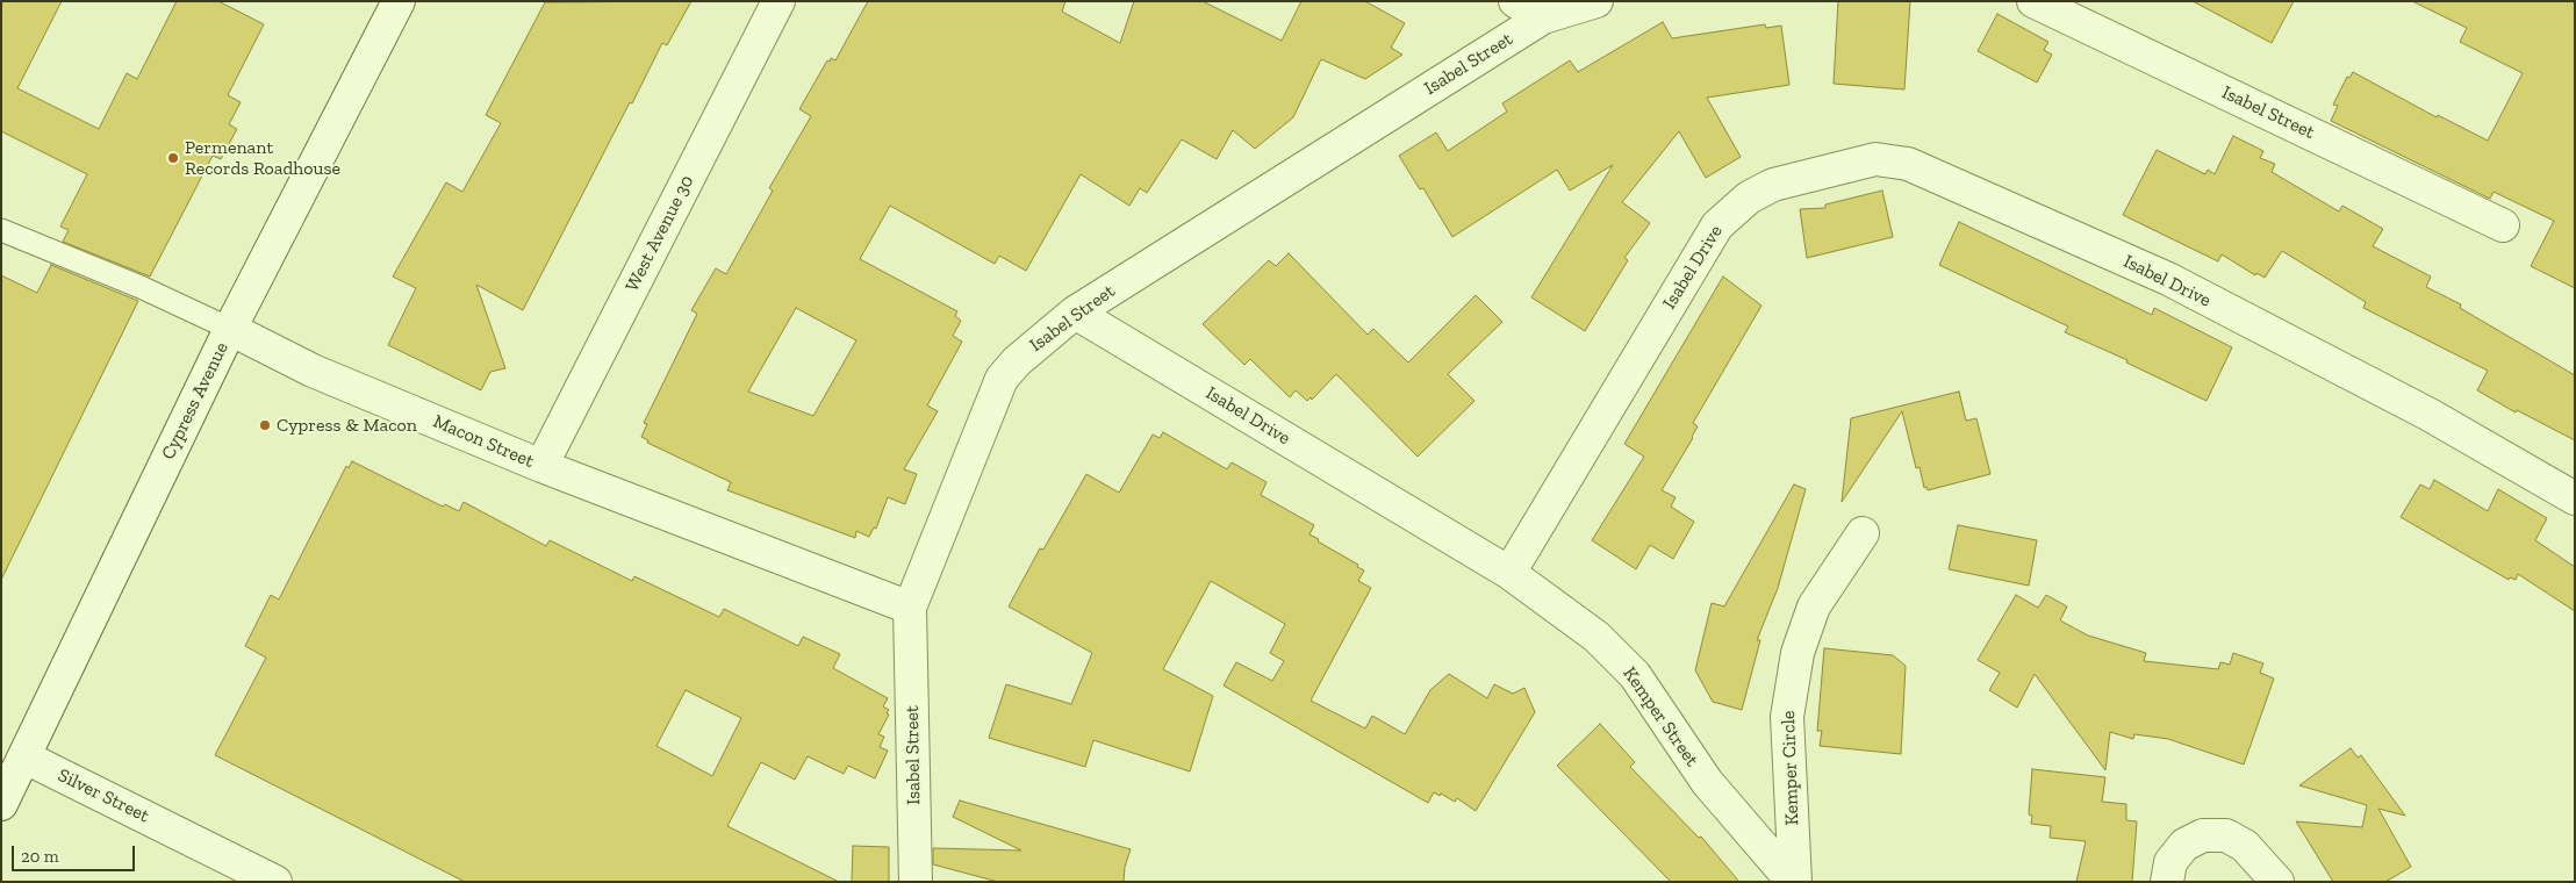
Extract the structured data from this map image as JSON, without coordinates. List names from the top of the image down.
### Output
{
  "streets": {
    "street": [
      "Isabel Street",
      "West Avenue 30",
      "Isabel Drive",
      "Cypress Avenue",
      "Macon Street",
      "Kemper Street",
      "Kemper Circle",
      "Silver Street"
    ]
  },
  "crossings": [
    ["Isabel Street", "Isabel Drive"],
    ["Isabel Street", "Macon Street"],
    ["West Avenue 30", "Macon Street"],
    ["Isabel Drive", "Kemper Street"],
    ["Cypress Avenue", "Macon Street"],
    ["Cypress Avenue", "Silver Street"],
    ["Kemper Street", "Kemper Circle"]
  ],
  "places": ["Permenant Records Roadhouse", "Cypress & Macon"],
  "scale_bar": "20 m"
}
